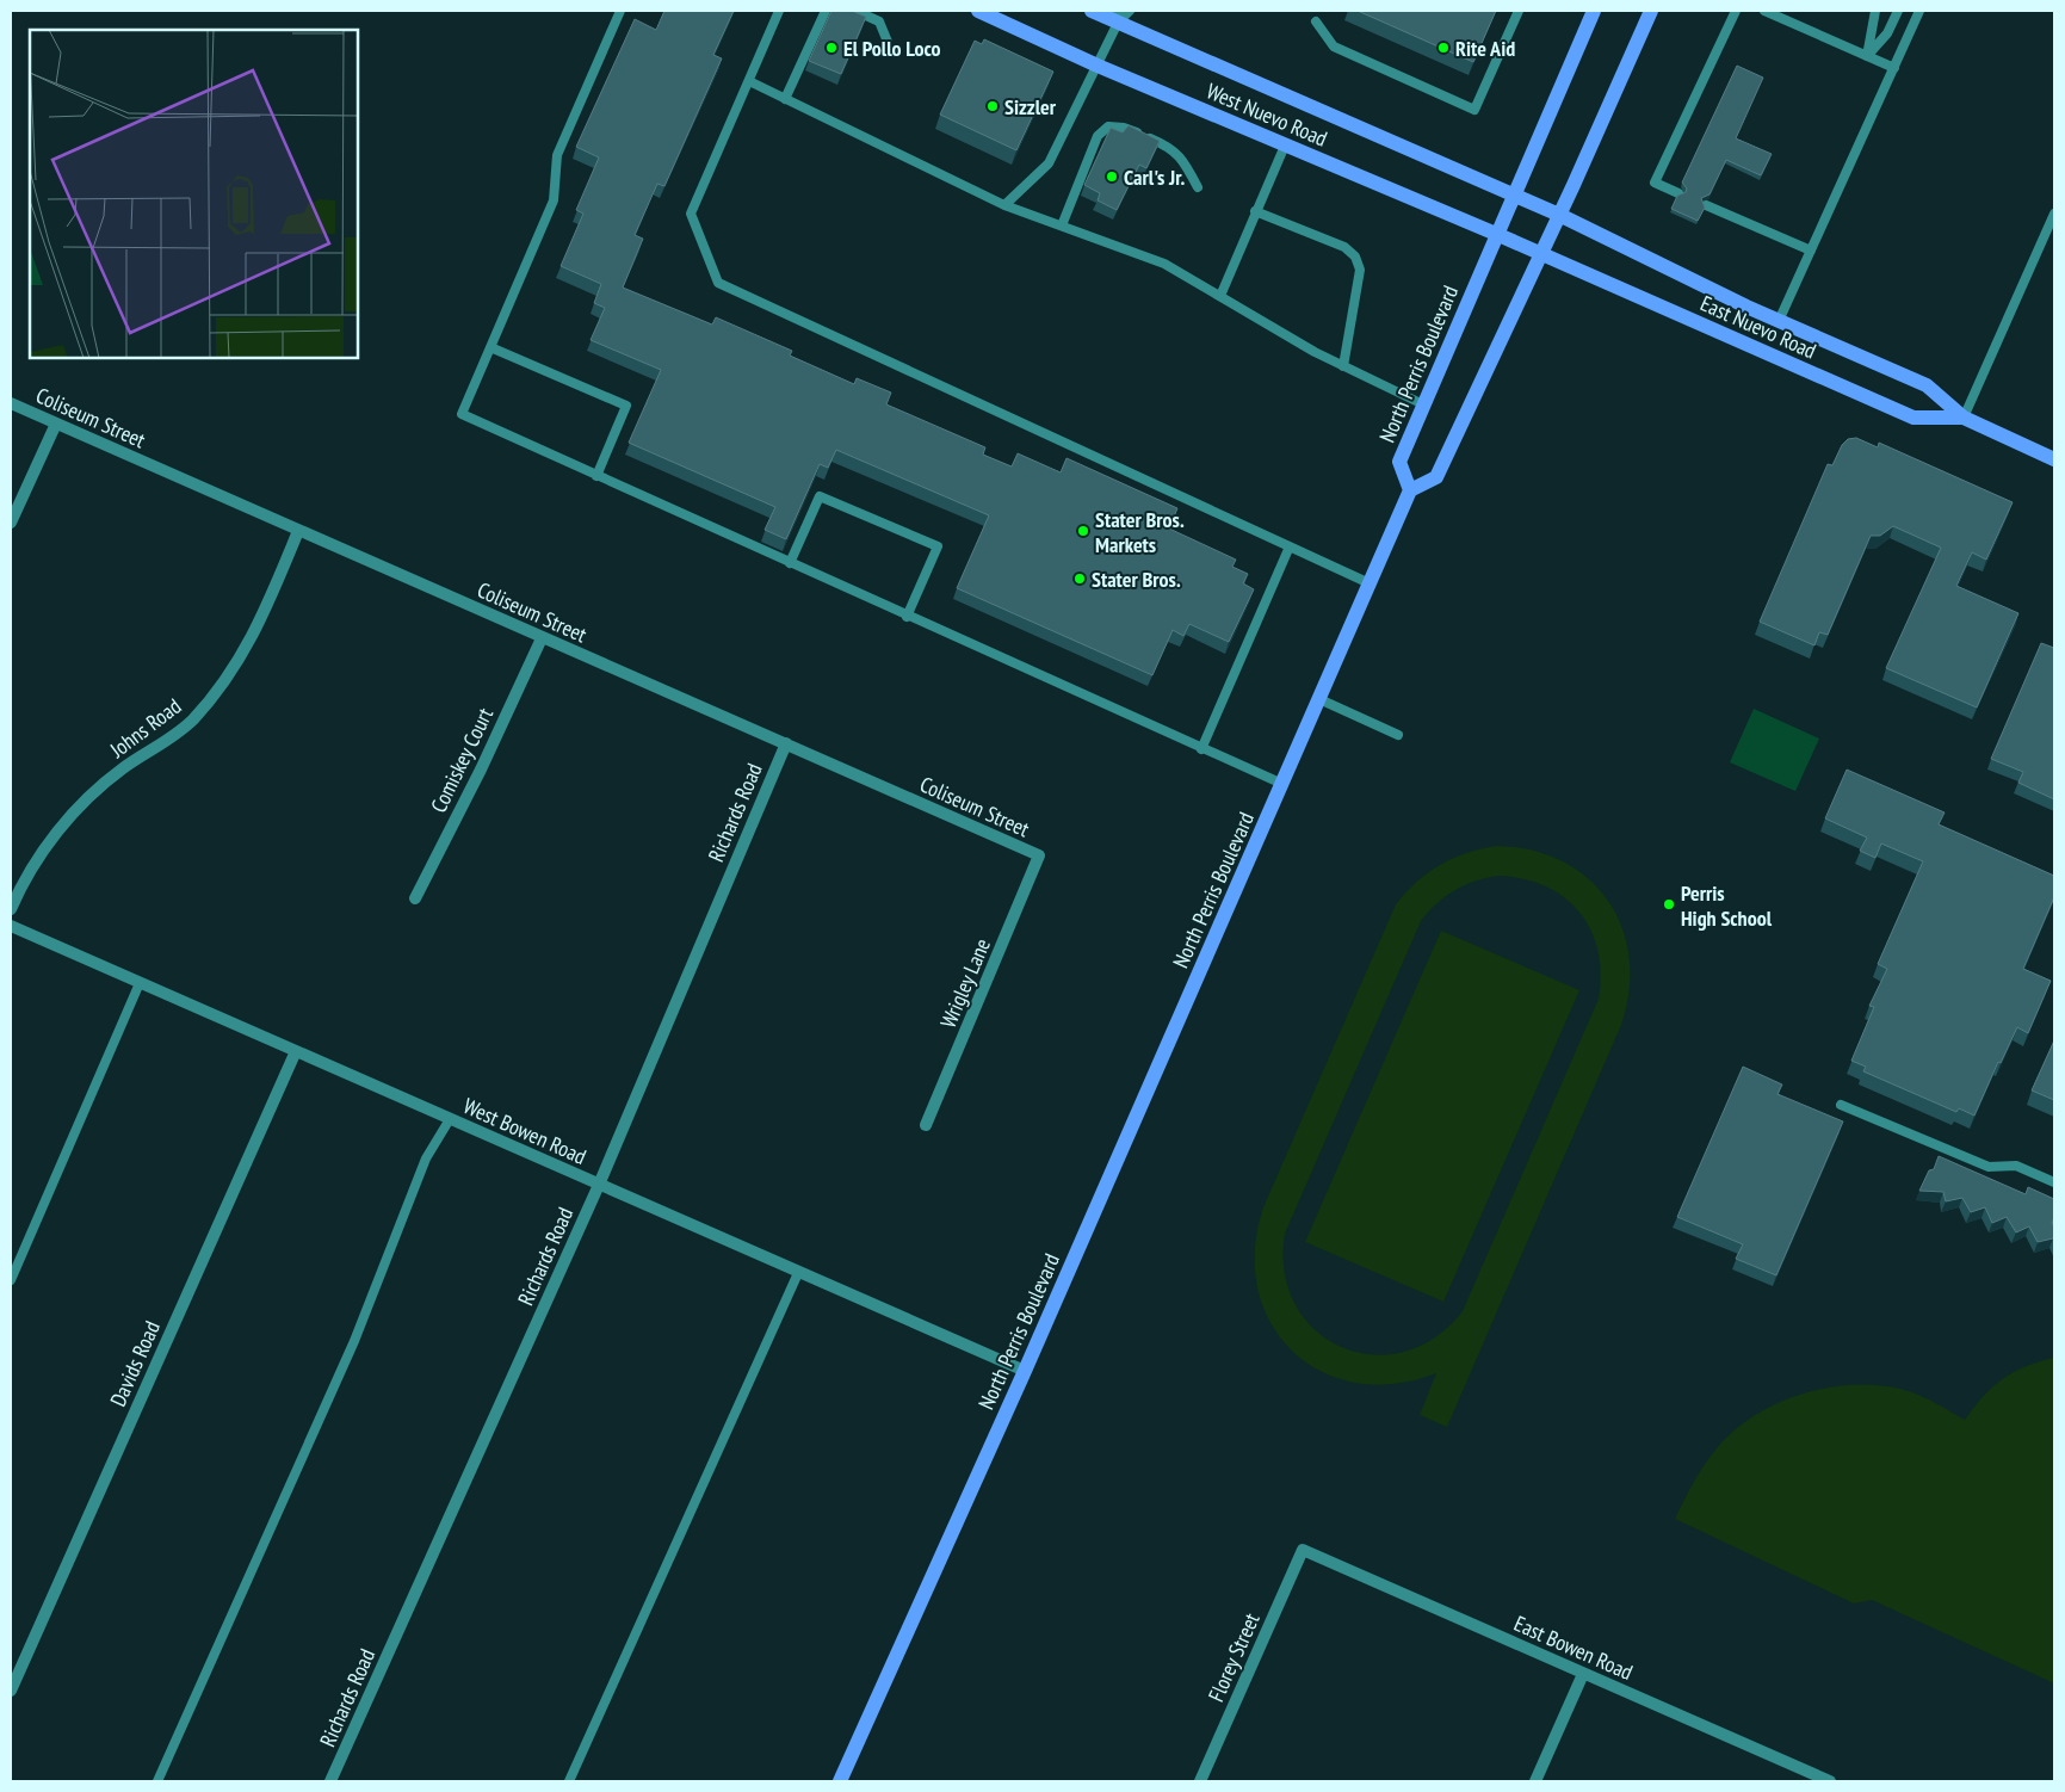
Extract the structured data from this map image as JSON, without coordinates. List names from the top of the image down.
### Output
{
  "streets": {
    "main road": ["West Nuevo Road", "East Nuevo Road", "North Perris Boulevard"],
    "street": [
      "Coliseum Street",
      "Johns Road",
      "Comiskey Court",
      "Richards Road",
      "Wrigley Lane",
      "West Bowen Road",
      "Davids Road",
      "East Bowen Road",
      "Florey Street"
    ]
  },
  "crossings": [
    ["West Nuevo Road", "East Nuevo Road"],
    ["West Nuevo Road", "North Perris Boulevard"],
    ["North Perris Boulevard", "West Bowen Road"],
    ["Coliseum Street", "Johns Road"],
    ["Coliseum Street", "Comiskey Court"],
    ["Coliseum Street", "Richards Road"],
    ["Coliseum Street", "Wrigley Lane"],
    ["Richards Road", "West Bowen Road"],
    ["West Bowen Road", "Davids Road"],
    ["East Bowen Road", "Florey Street"]
  ],
  "places": [
    "El Pollo Loco",
    "Rite Aid",
    "Sizzler",
    "Carl's Jr.",
    "Stater Bros. Markets",
    "Stater Bros.",
    "Perris High School"
  ]
}
